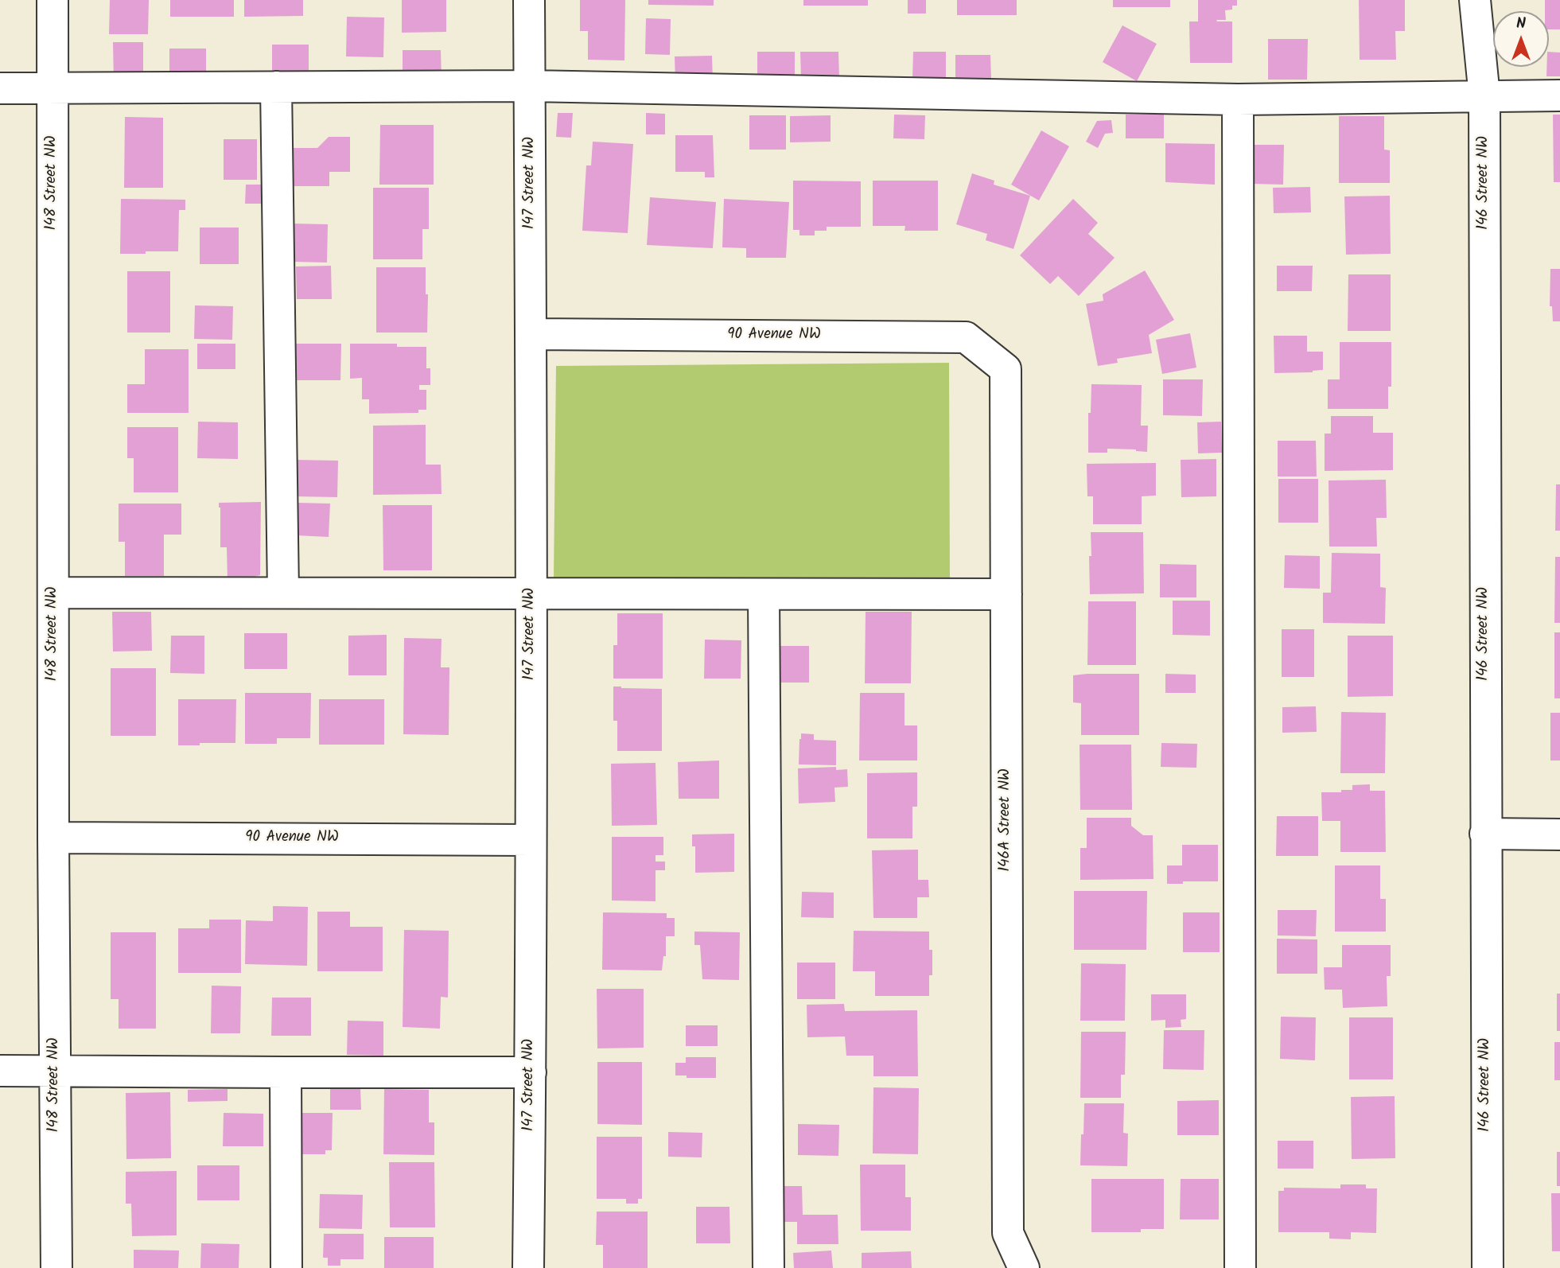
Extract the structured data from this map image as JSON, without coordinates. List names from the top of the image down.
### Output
{
  "streets": {
    "street": [
      "148 Street NW",
      "147 Street NW",
      "146 Street NW",
      "90 Avenue NW",
      "146A Street NW"
    ]
  },
  "crossings": [
    ["148 Street NW", "90 Avenue NW"],
    ["147 Street NW", "90 Avenue NW"],
    ["90 Avenue NW", "146A Street NW"]
  ],
  "north": "top"
}
